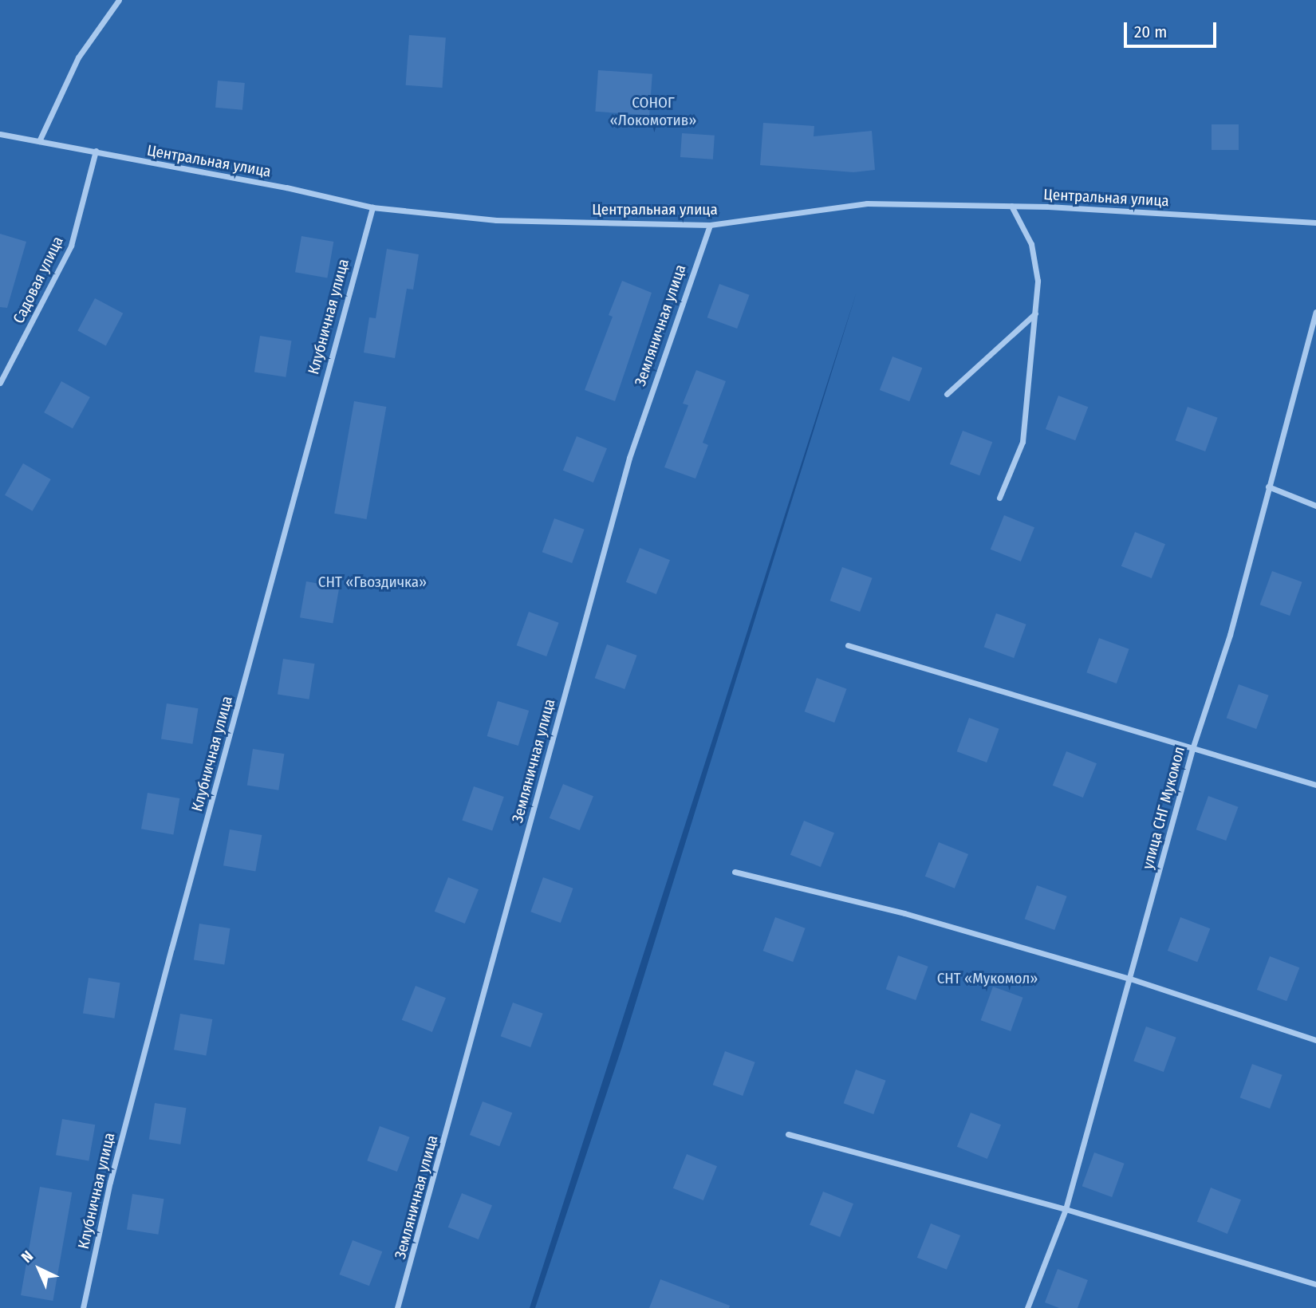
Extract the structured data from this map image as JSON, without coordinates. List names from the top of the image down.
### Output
{
  "streets": {
    "street": [
      "Центральная улица",
      "Садовая улица",
      "Клубничная улица",
      "Земляничная улица",
      "улица СНГ Мукомол"
    ]
  },
  "crossings": [
    ["Центральная улица", "Садовая улица"],
    ["Центральная улица", "Клубничная улица"],
    ["Центральная улица", "Земляничная улица"]
  ],
  "parks": ["СОНОГ «Локомотив»", "СНТ «Гвоздичка»", "СНТ «Мукомол»"],
  "scale_bar": "20 m",
  "north": "top left"
}
